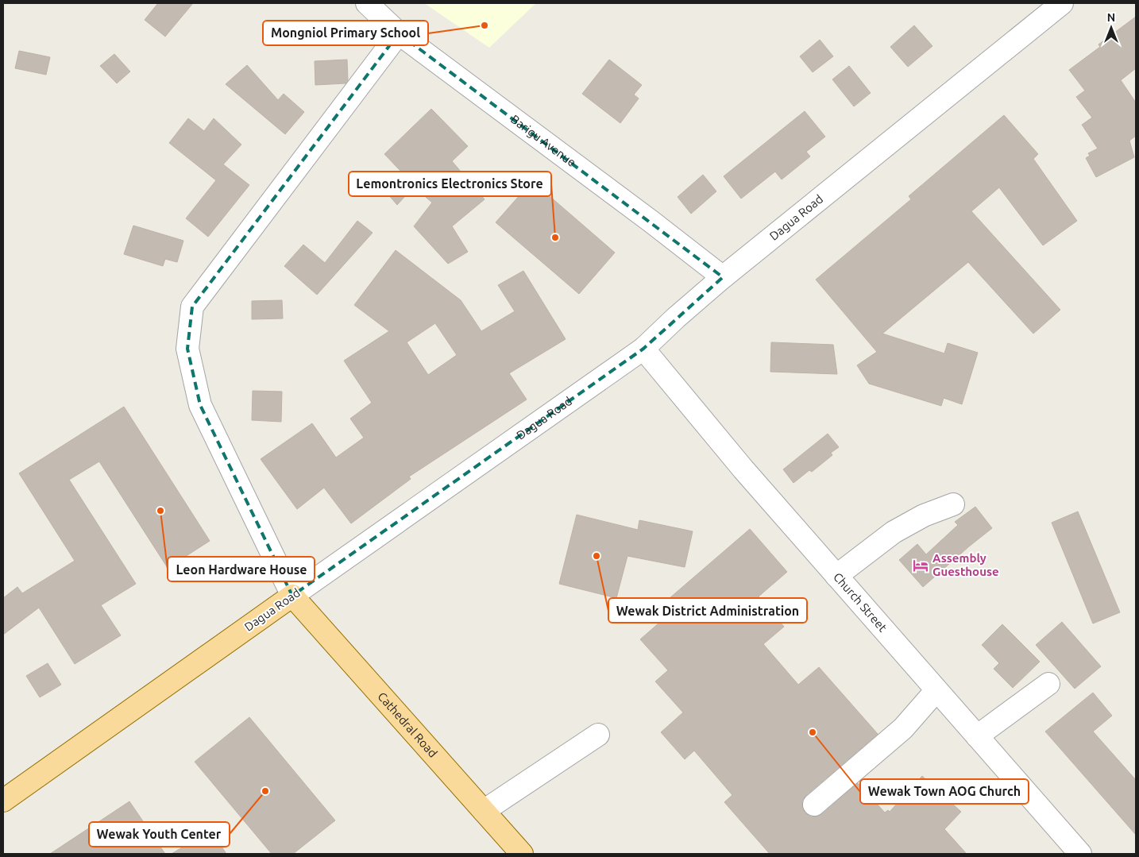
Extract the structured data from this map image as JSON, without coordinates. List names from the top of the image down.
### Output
{
  "streets": {
    "main road": ["Dagua Road", "Cathedral Road"],
    "street": ["Barigu Avenue", "Church Street"]
  },
  "crossings": [
    ["Barigu Avenue", "Dagua Road"],
    ["Dagua Road", "Church Street"],
    ["Dagua Road", "Cathedral Road"]
  ],
  "places": {
    "other": [
      "Mongniol Primary School",
      "Lemontronics Electronics Store",
      "Leon Hardware House",
      "Wewak District Administration",
      "Wewak Town AOG Church",
      "Wewak Youth Center"
    ],
    "hotel": ["Assembly Guesthouse"]
  },
  "north": "top"
}
